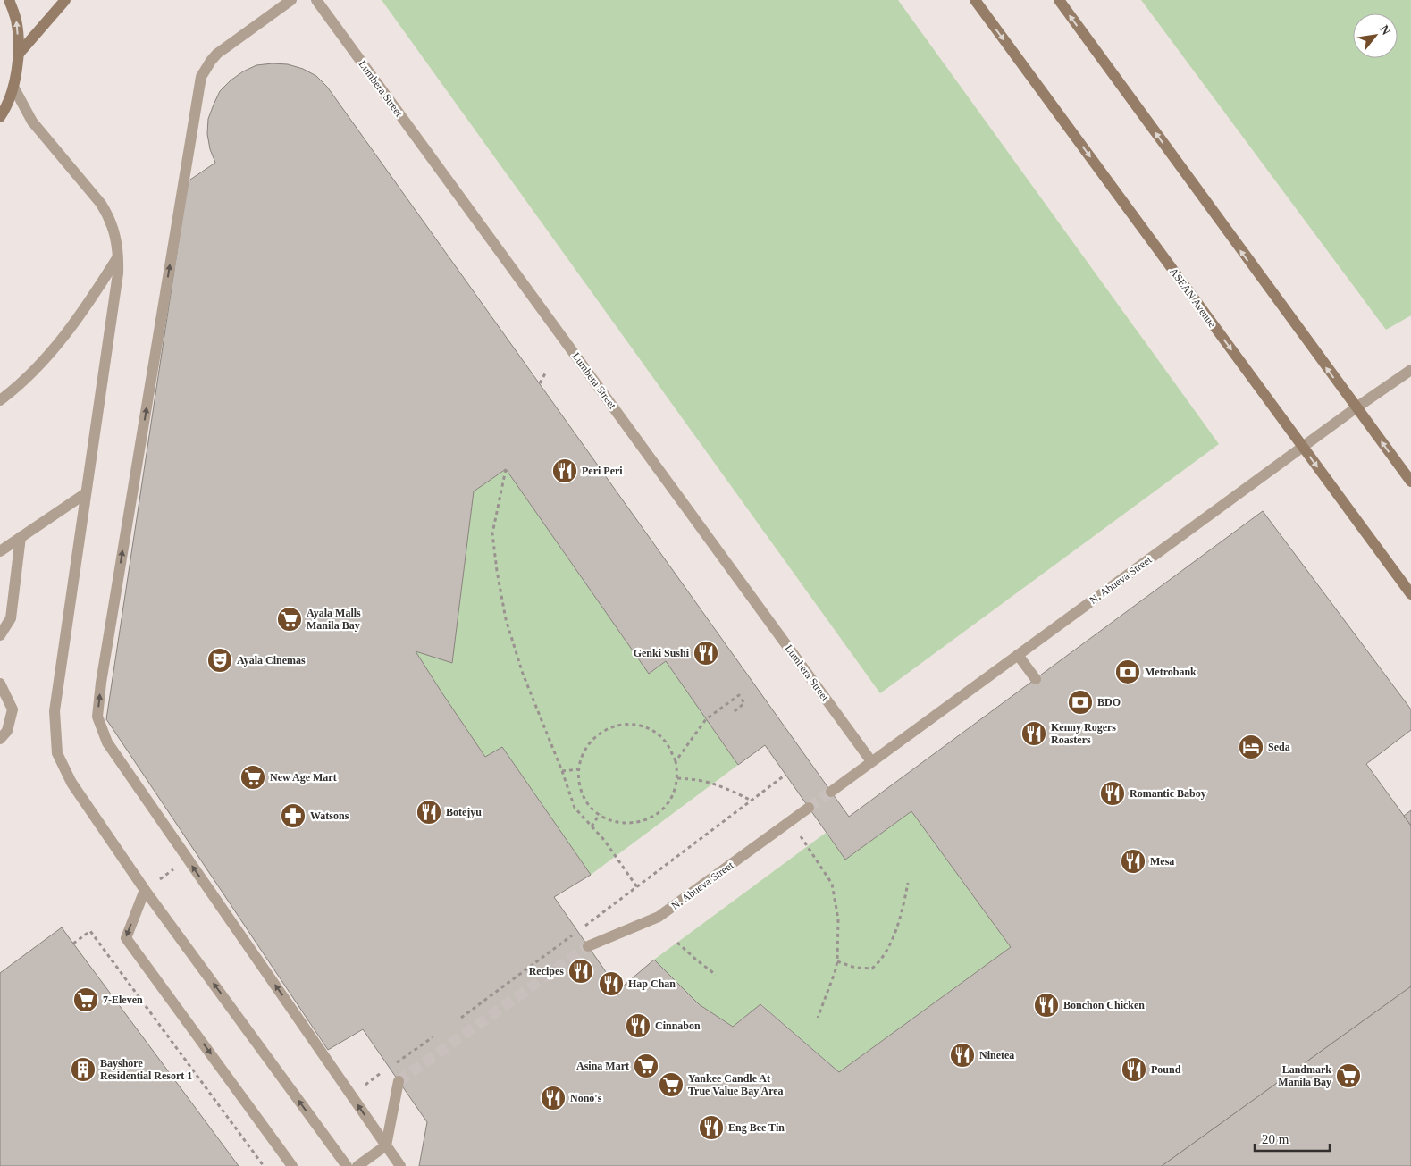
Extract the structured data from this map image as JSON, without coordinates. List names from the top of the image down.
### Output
{
  "streets": {
    "street": ["Lumbera Street", "ASEAN Avenue", "N. Abueva Street"]
  },
  "crossings": [
    ["Lumbera Street", "N. Abueva Street"],
    ["ASEAN Avenue", "N. Abueva Street"]
  ],
  "places": {
    "restaurant": [
      "Peri Peri",
      "Genki Sushi",
      "Kenny Rogers Roasters",
      "Romantic Baboy",
      "Botejyu",
      "Mesa",
      "Recipes",
      "Hap Chan",
      "Bonchon Chicken",
      "Cinnabon",
      "Ninetea",
      "Pound",
      "Nono's",
      "Eng Bee Tin"
    ],
    "supermarket": [
      "Ayala Malls Manila Bay",
      "New Age Mart",
      "7-Eleven",
      "Asina Mart",
      "Landmark Manila Bay",
      "Yankee Candle At True Value Bay Area"
    ],
    "theatre": ["Ayala Cinemas"],
    "bank": ["Metrobank", "BDO"],
    "hotel": ["Seda"],
    "pharmacy": ["Watsons"],
    "building": ["Bayshore Residential Resort 1"]
  },
  "scale_bar": "20 m",
  "north": "top right"
}
